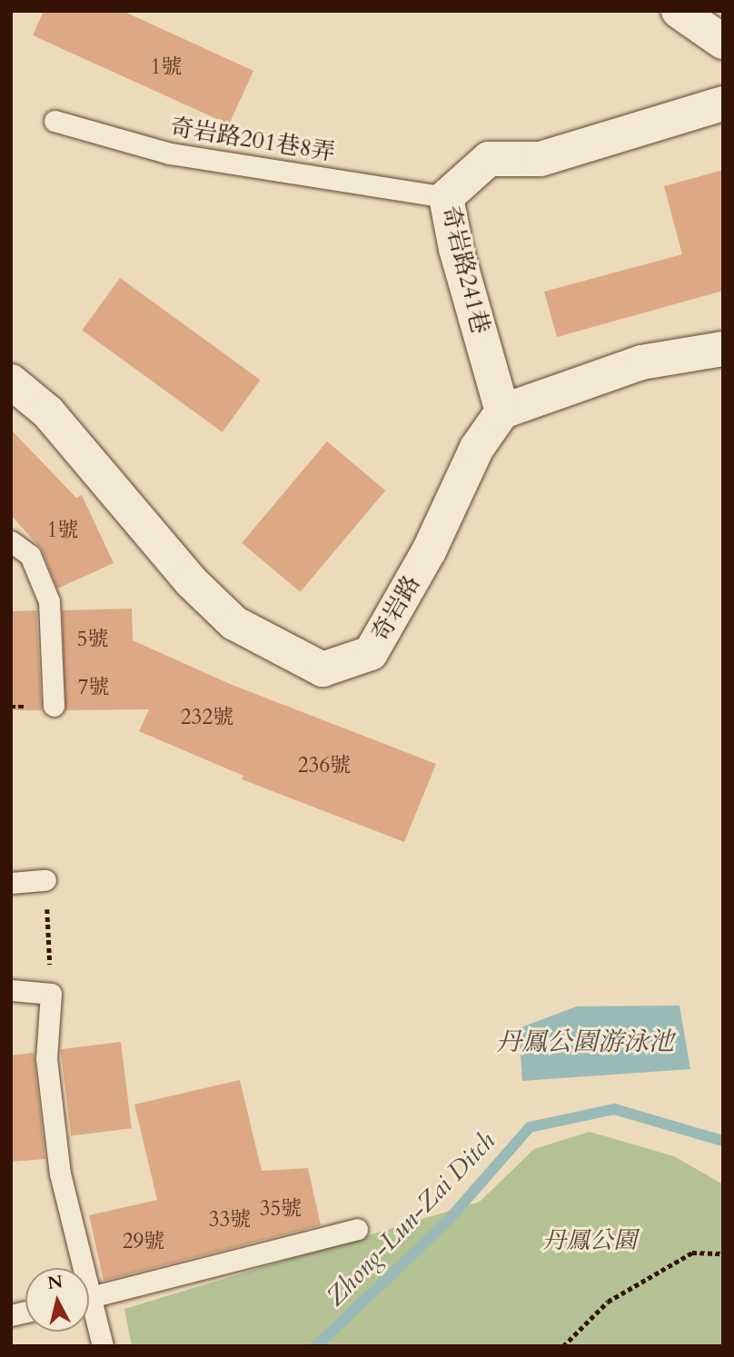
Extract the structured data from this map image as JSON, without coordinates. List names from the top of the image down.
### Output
{
  "streets": {
    "street": ["奇岩路241巷", "奇岩路"],
    "lane": ["奇岩路201巷8弄"]
  },
  "crossings": [
    ["奇岩路201巷8弄", "奇岩路241巷"],
    ["奇岩路241巷", "奇岩路"]
  ],
  "water": ["丹鳳公園游泳池", "Zhong-Lun-Zai Ditch"],
  "parks": ["丹鳳公園"],
  "house_numbers": [
    "1號",
    "1號",
    "5號",
    "7號",
    "232號",
    "236號",
    "35號",
    "33號",
    "29號"
  ],
  "north": "top"
}
